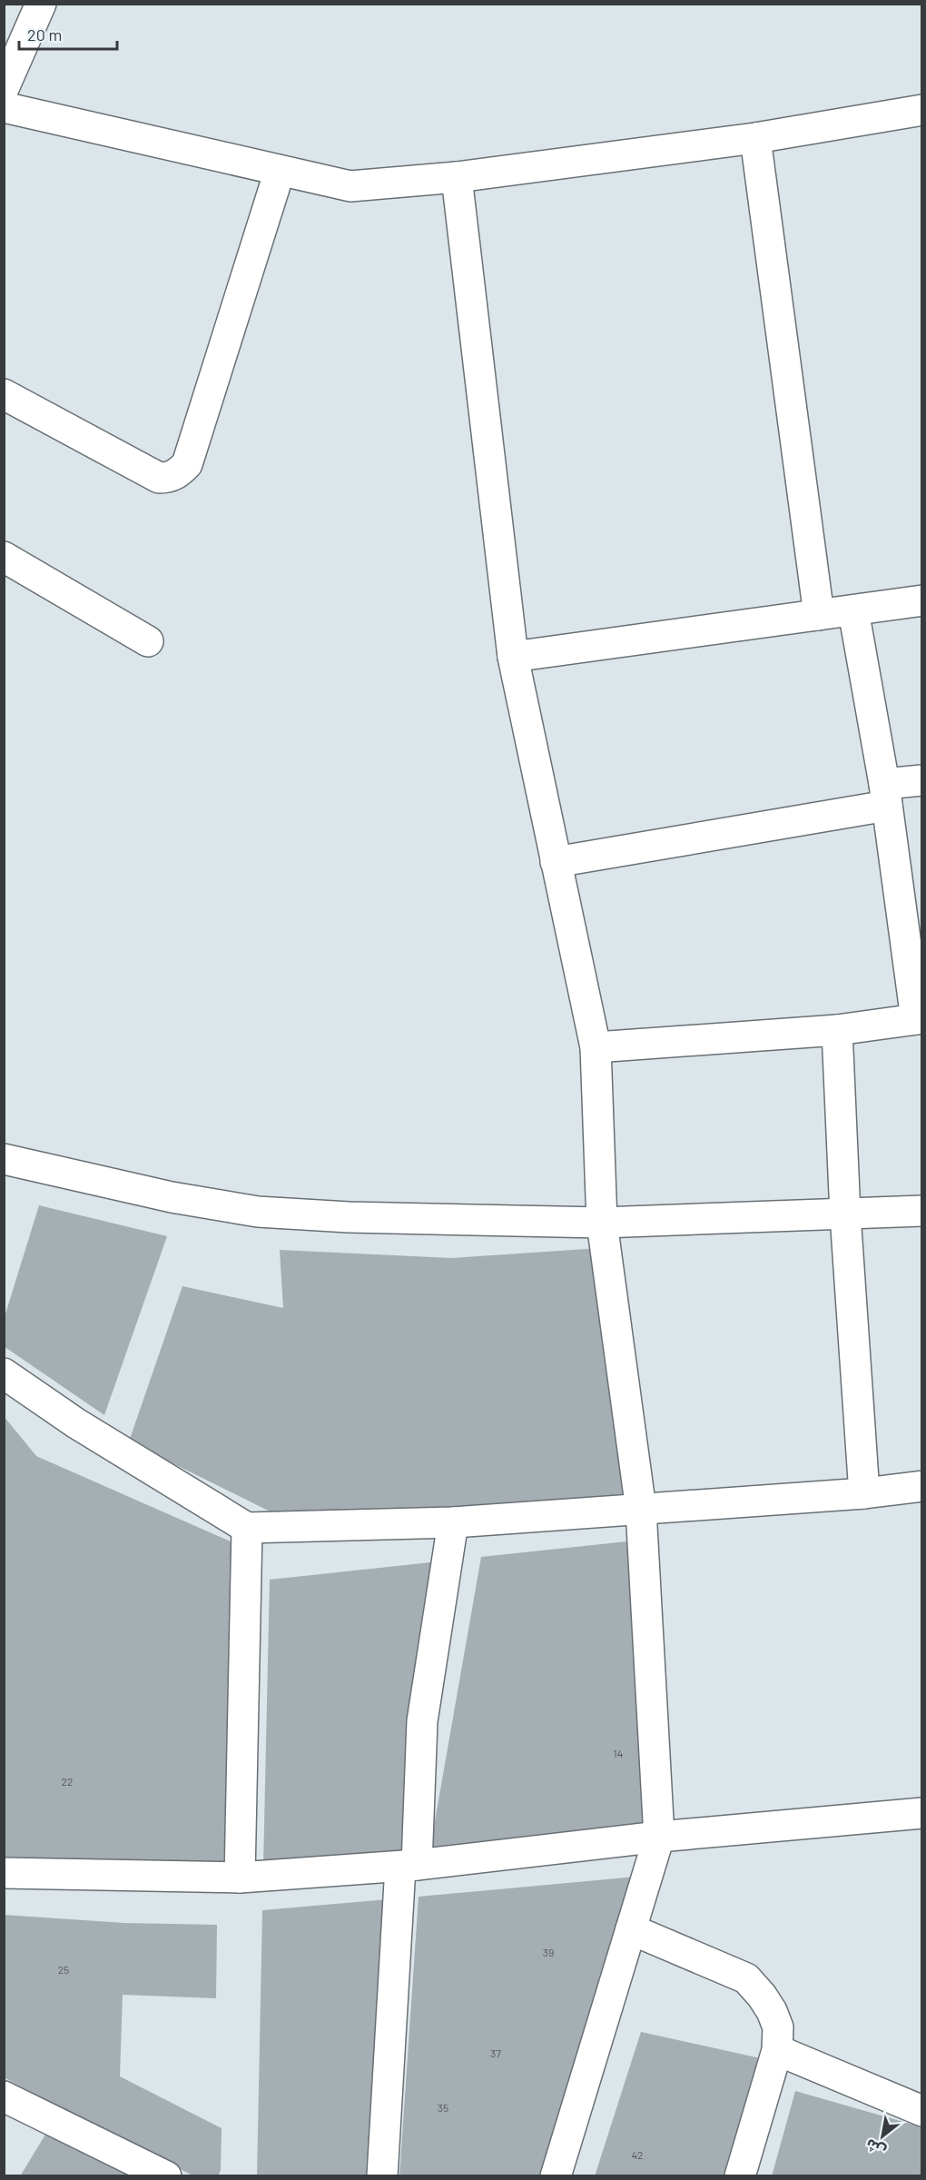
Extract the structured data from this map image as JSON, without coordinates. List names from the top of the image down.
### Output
{
  "house_numbers": [
    "14",
    "22",
    "39",
    "25",
    "37",
    "35",
    "42"
  ],
  "scale_bar": "20 m",
  "north": "bottom left"
}
